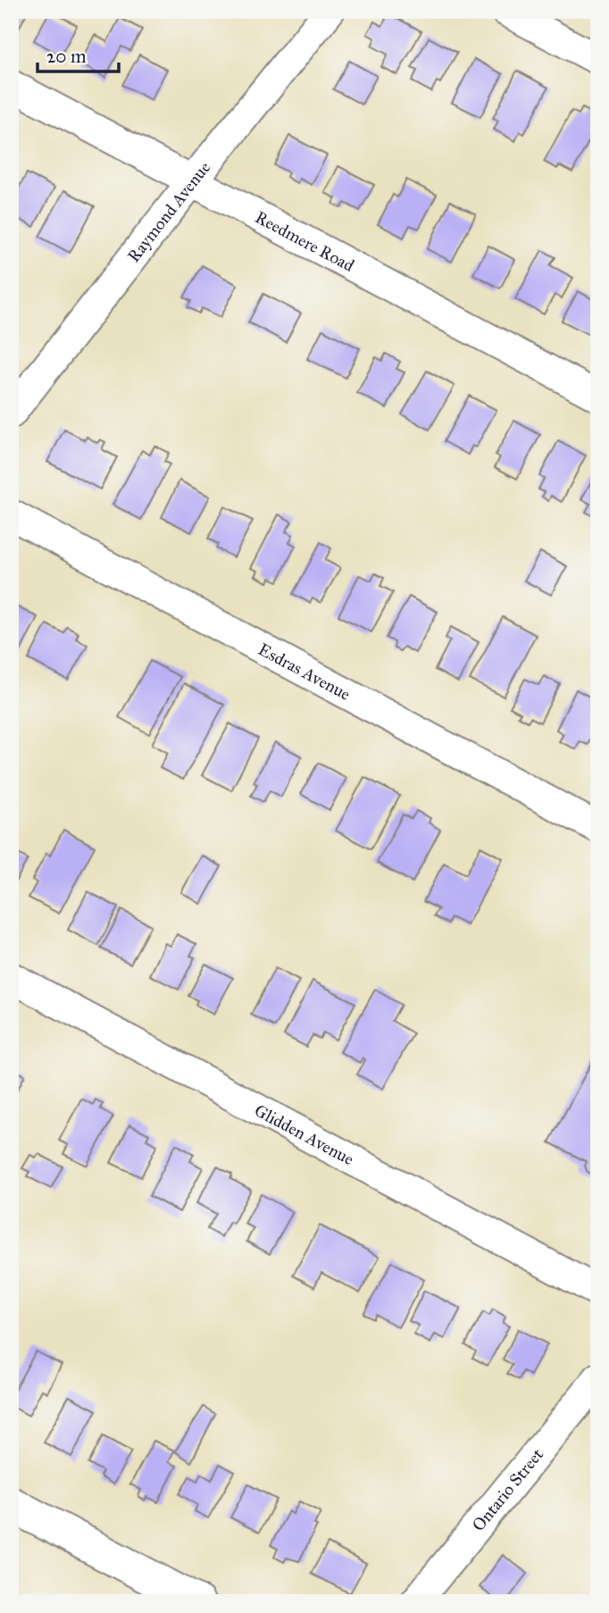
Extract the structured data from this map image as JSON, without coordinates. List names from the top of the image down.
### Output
{
  "streets": {
    "street": [
      "Raymond Avenue",
      "Reedmere Road",
      "Esdras Avenue",
      "Glidden Avenue",
      "Ontario Street"
    ]
  },
  "crossings": [
    ["Raymond Avenue", "Reedmere Road"]
  ],
  "scale_bar": "20 m"
}
